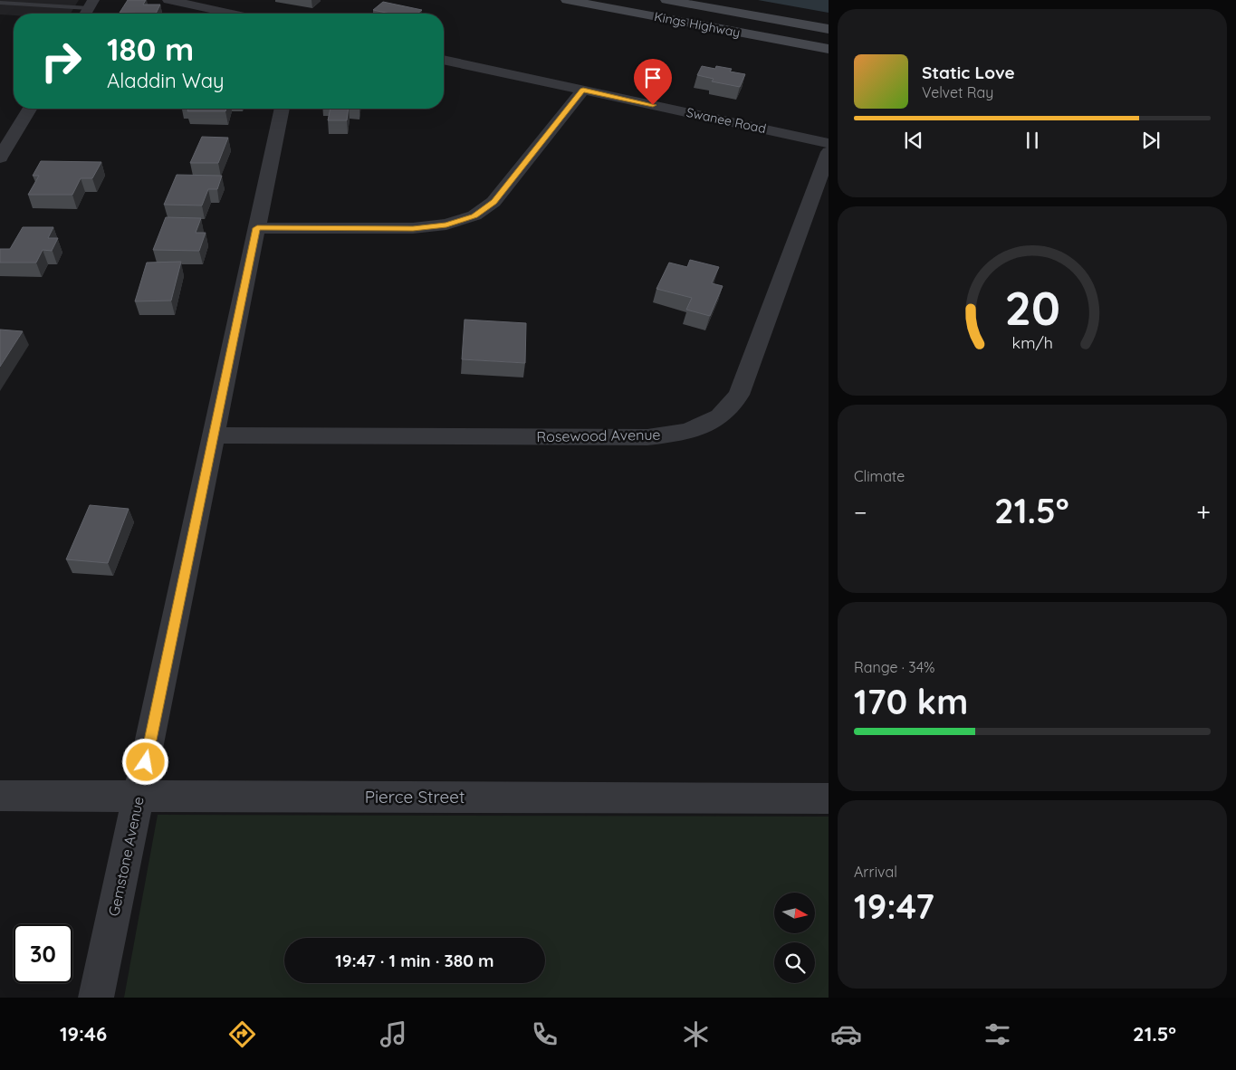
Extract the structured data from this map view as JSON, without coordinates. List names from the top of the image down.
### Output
{
  "streets": {
    "main road": ["Kings Highway"],
    "street": [
      "Swanee Road",
      "Rosewood Avenue",
      "Pierce Street",
      "Gemstone Avenue"
    ]
  },
  "crossings": [
    ["Rosewood Avenue", "Gemstone Avenue"],
    ["Pierce Street", "Gemstone Avenue"]
  ],
  "north": "right",
  "page": {
    "turn": ["180 m", "Aladdin Way"],
    "song": ["Static Love", "Velvet Ray"],
    "tile": [
      "Climate",
      ["Range · 34%", "170 km"],
      ["Arrival", "19:47"]
    ],
    "heat": ["−", "21.5°", "+"],
    "limit": "30",
    "trip": "19:47 · 1 min · 380 m",
    "tabs": ["19:46", "21.5°"],
    "gauge": ["20", "km/h"]
  }
}
